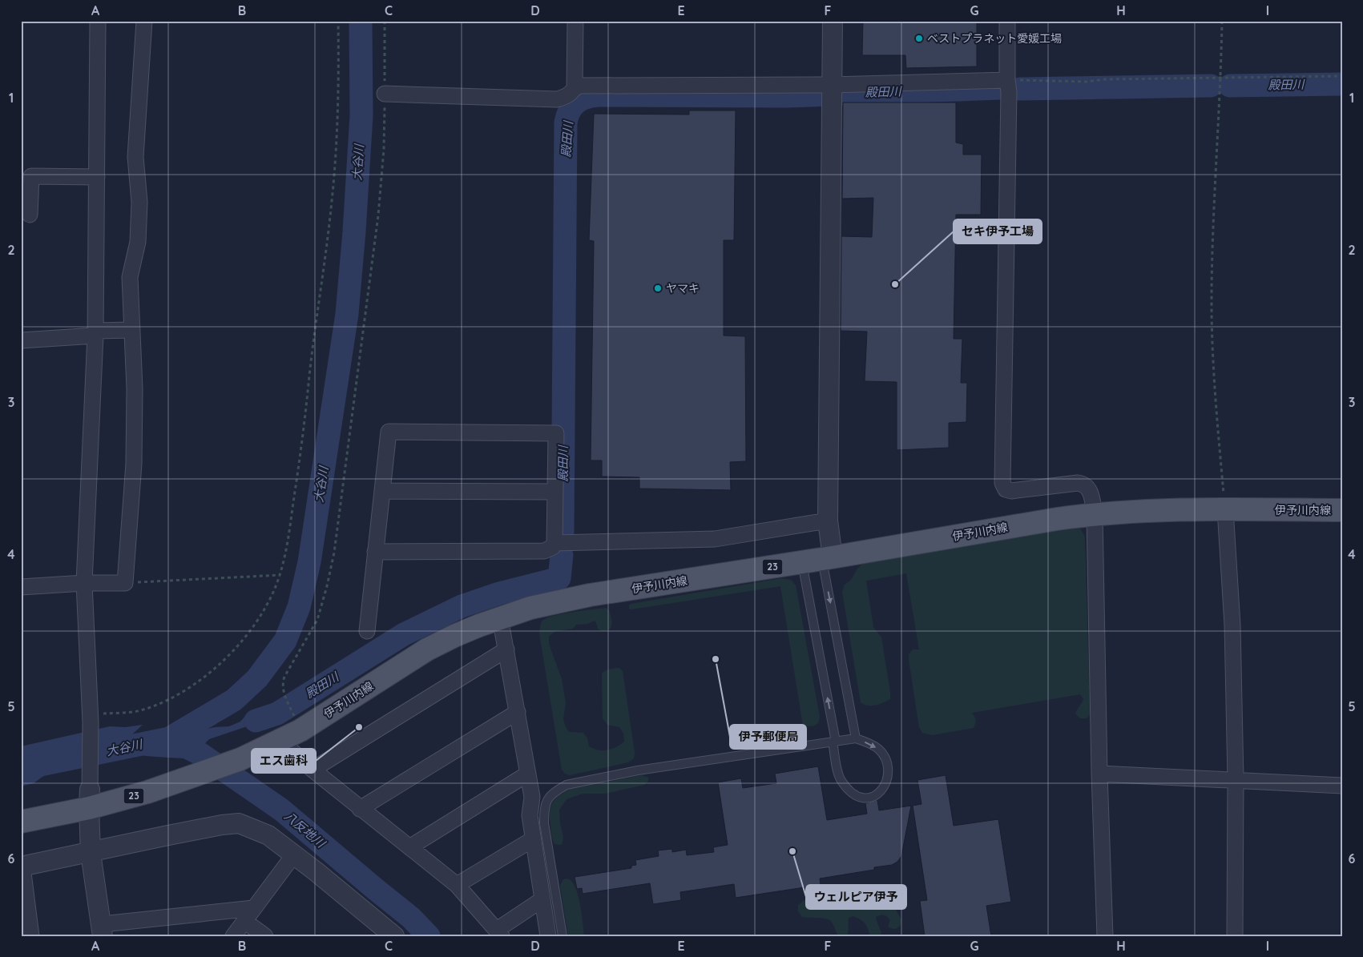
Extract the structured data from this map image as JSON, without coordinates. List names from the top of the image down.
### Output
{
  "streets": {
    "main road": ["伊予川内線", "23"]
  },
  "water": ["殿田川", "大谷川", "八反地川"],
  "places": [
    "ベストプラネット愛媛工場",
    "セキ伊予工場",
    "ヤマキ",
    "伊予郵便局",
    "エス歯科",
    "ウェルピア伊予"
  ],
  "grid": {
    "columns": [
      "A",
      "B",
      "C",
      "D",
      "E",
      "F",
      "G",
      "H",
      "I"
    ],
    "rows": [
      "1",
      "2",
      "3",
      "4",
      "5",
      "6"
    ]
  }
}
